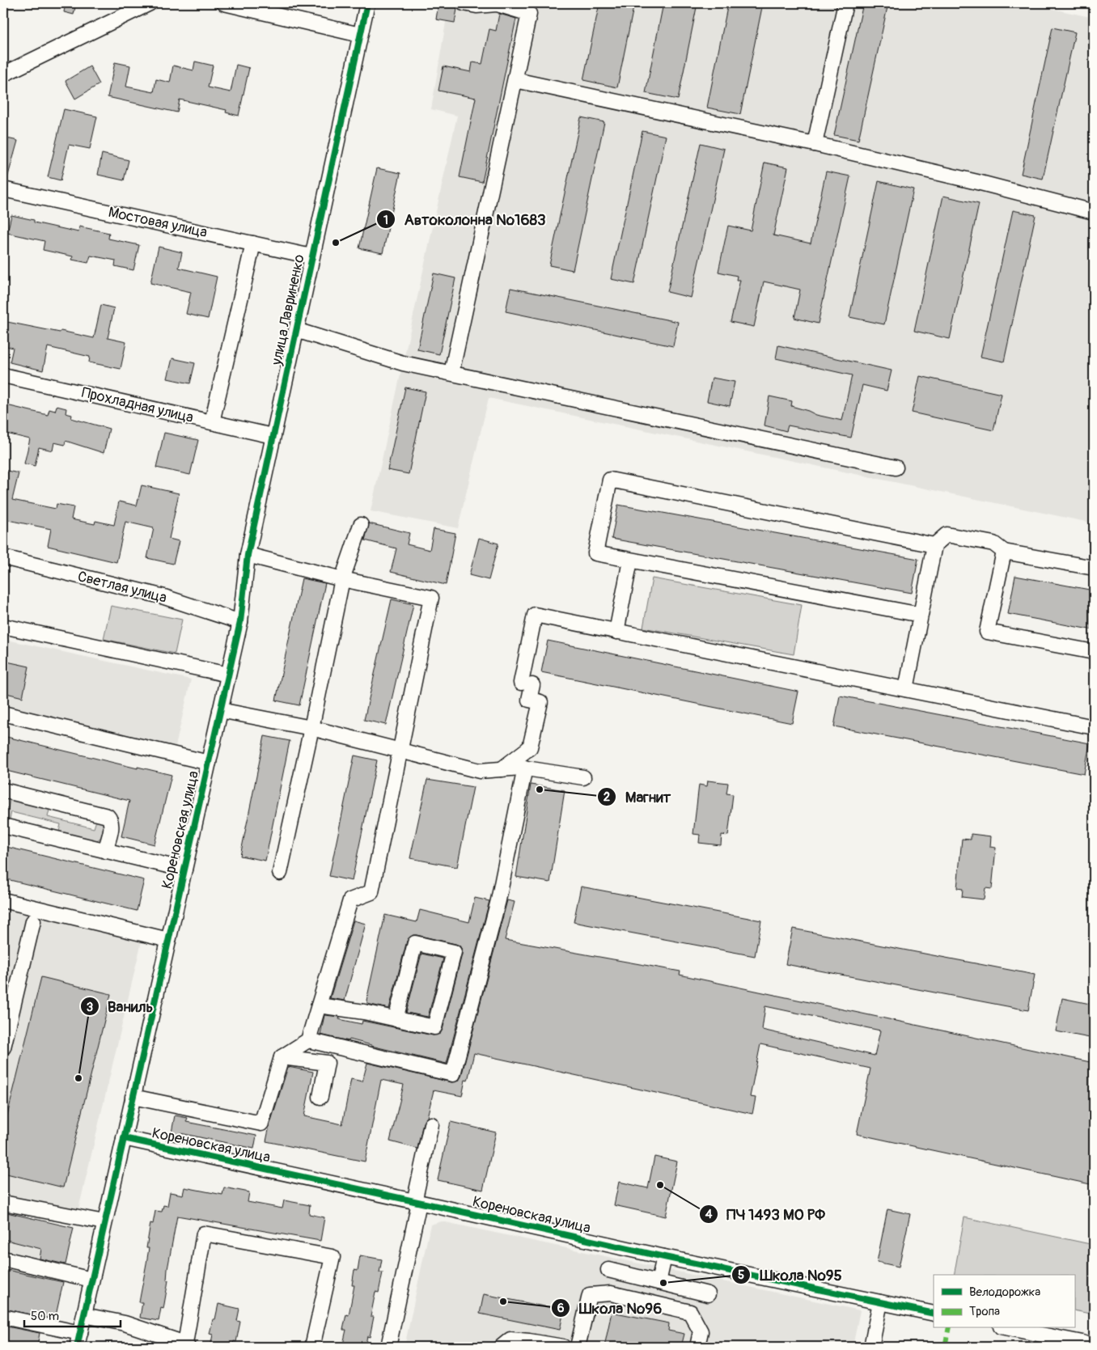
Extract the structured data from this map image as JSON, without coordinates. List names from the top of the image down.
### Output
{
  "streets": {
    "street": [
      "Мостовая улица",
      "улица Лавриненко",
      "Прохладная улица",
      "Светлая улица",
      "Кореновская улица"
    ]
  },
  "crossings": [
    ["Мостовая улица", "улица Лавриненко"],
    ["улица Лавриненко", "Прохладная улица"],
    ["улица Лавриненко", "Светлая улица"],
    ["улица Лавриненко", "Кореновская улица"],
    ["Светлая улица", "Кореновская улица"]
  ],
  "places": [
    "Автоколонна №1683",
    "Магнит",
    "Ваниль",
    "ПЧ 1493 МО РФ",
    "Школа №95",
    "Школа №96"
  ],
  "legend": ["Велодорожка", "Тропа"],
  "scale_bar": "50 m"
}
